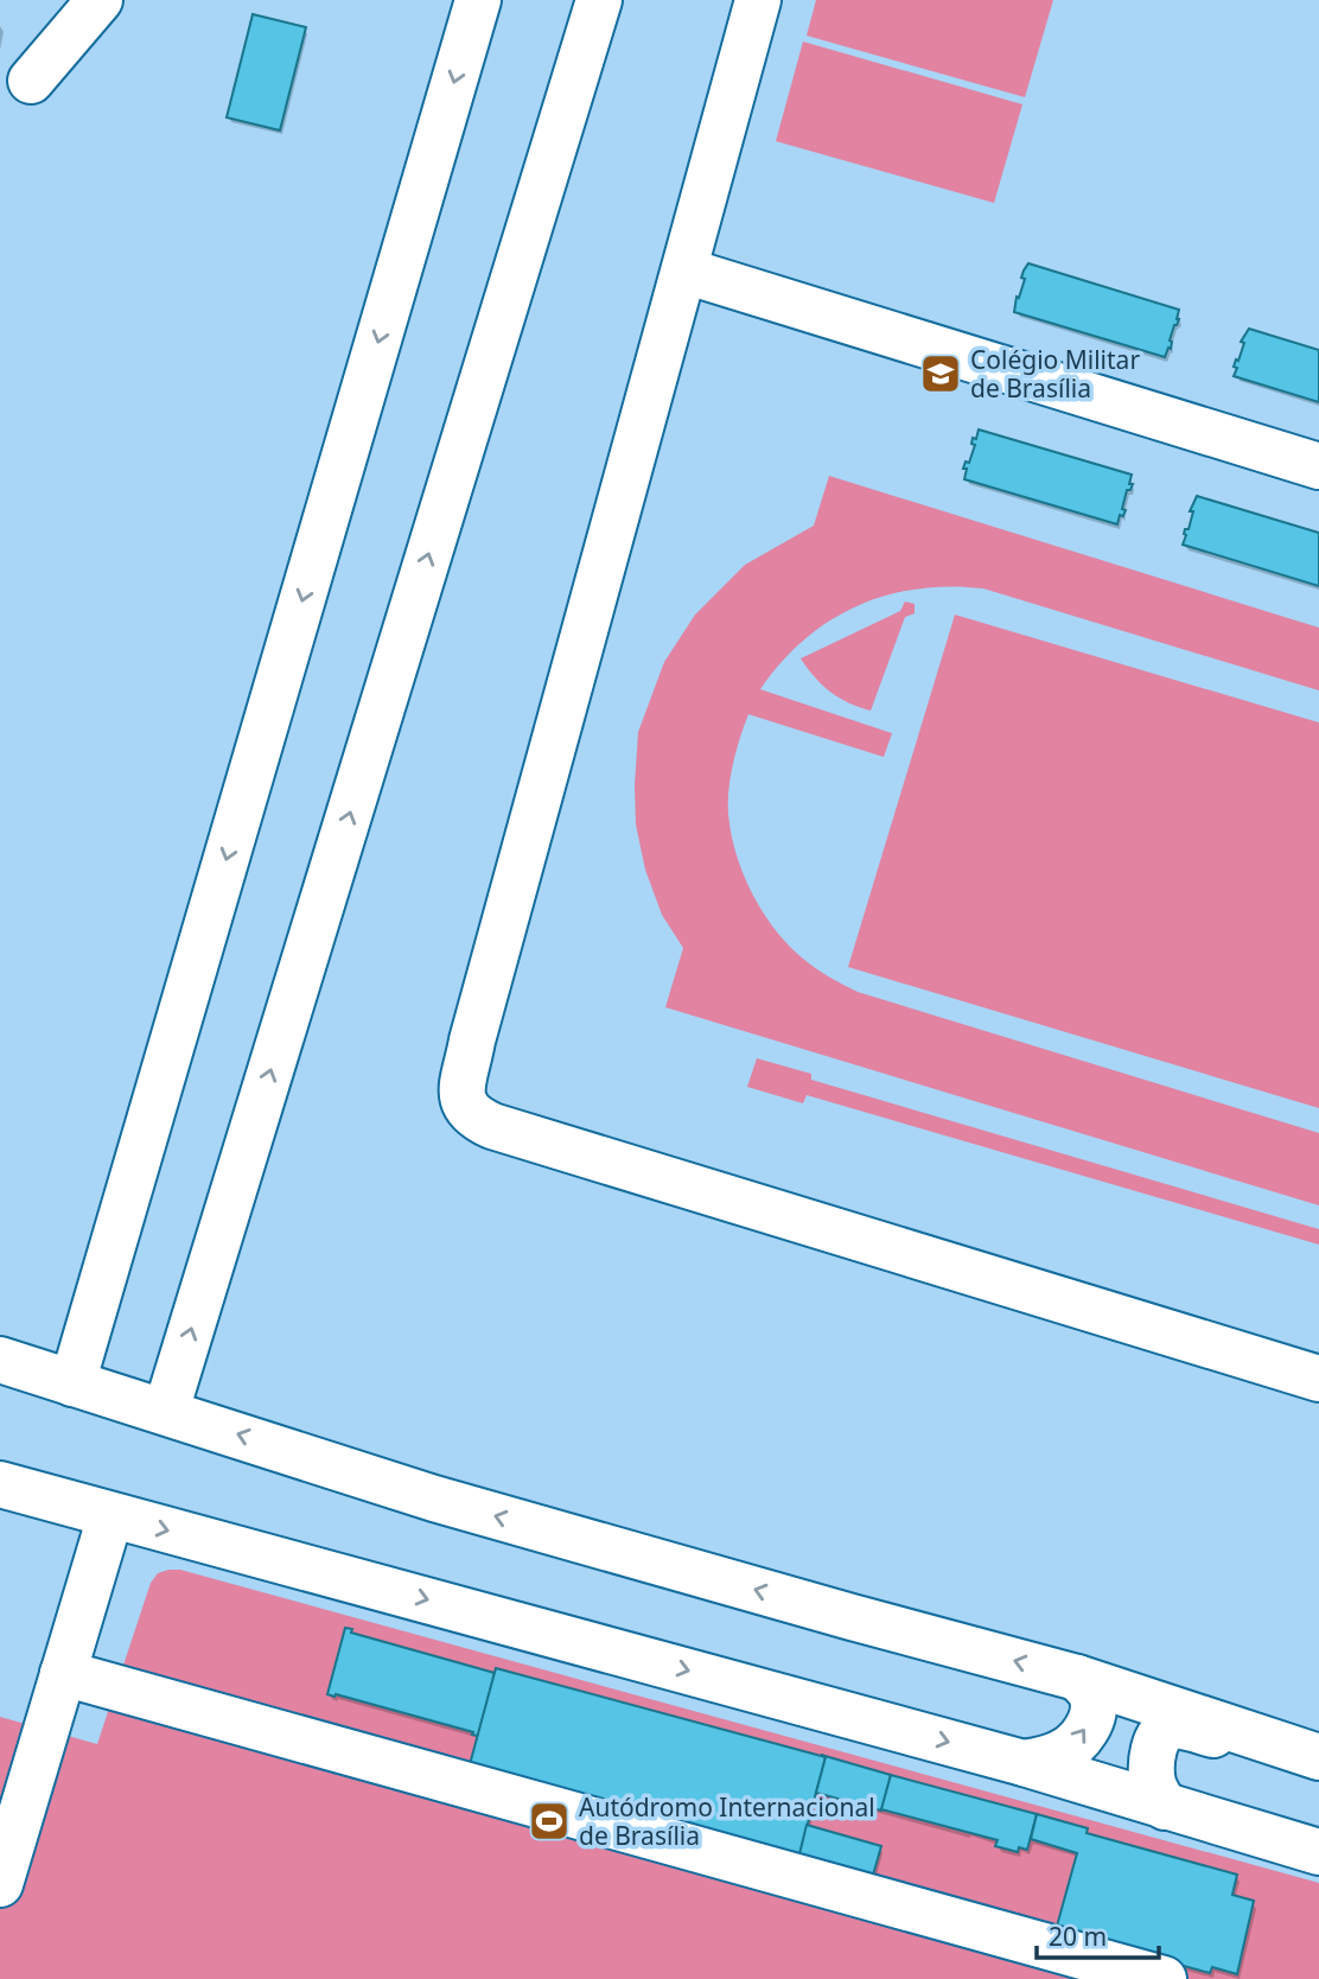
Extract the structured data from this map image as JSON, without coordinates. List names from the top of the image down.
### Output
{
  "places": {
    "school or university": ["Colégio Militar de Brasília"],
    "sports": ["Autódromo Internacional de Brasília"]
  },
  "scale_bar": "20 m"
}
